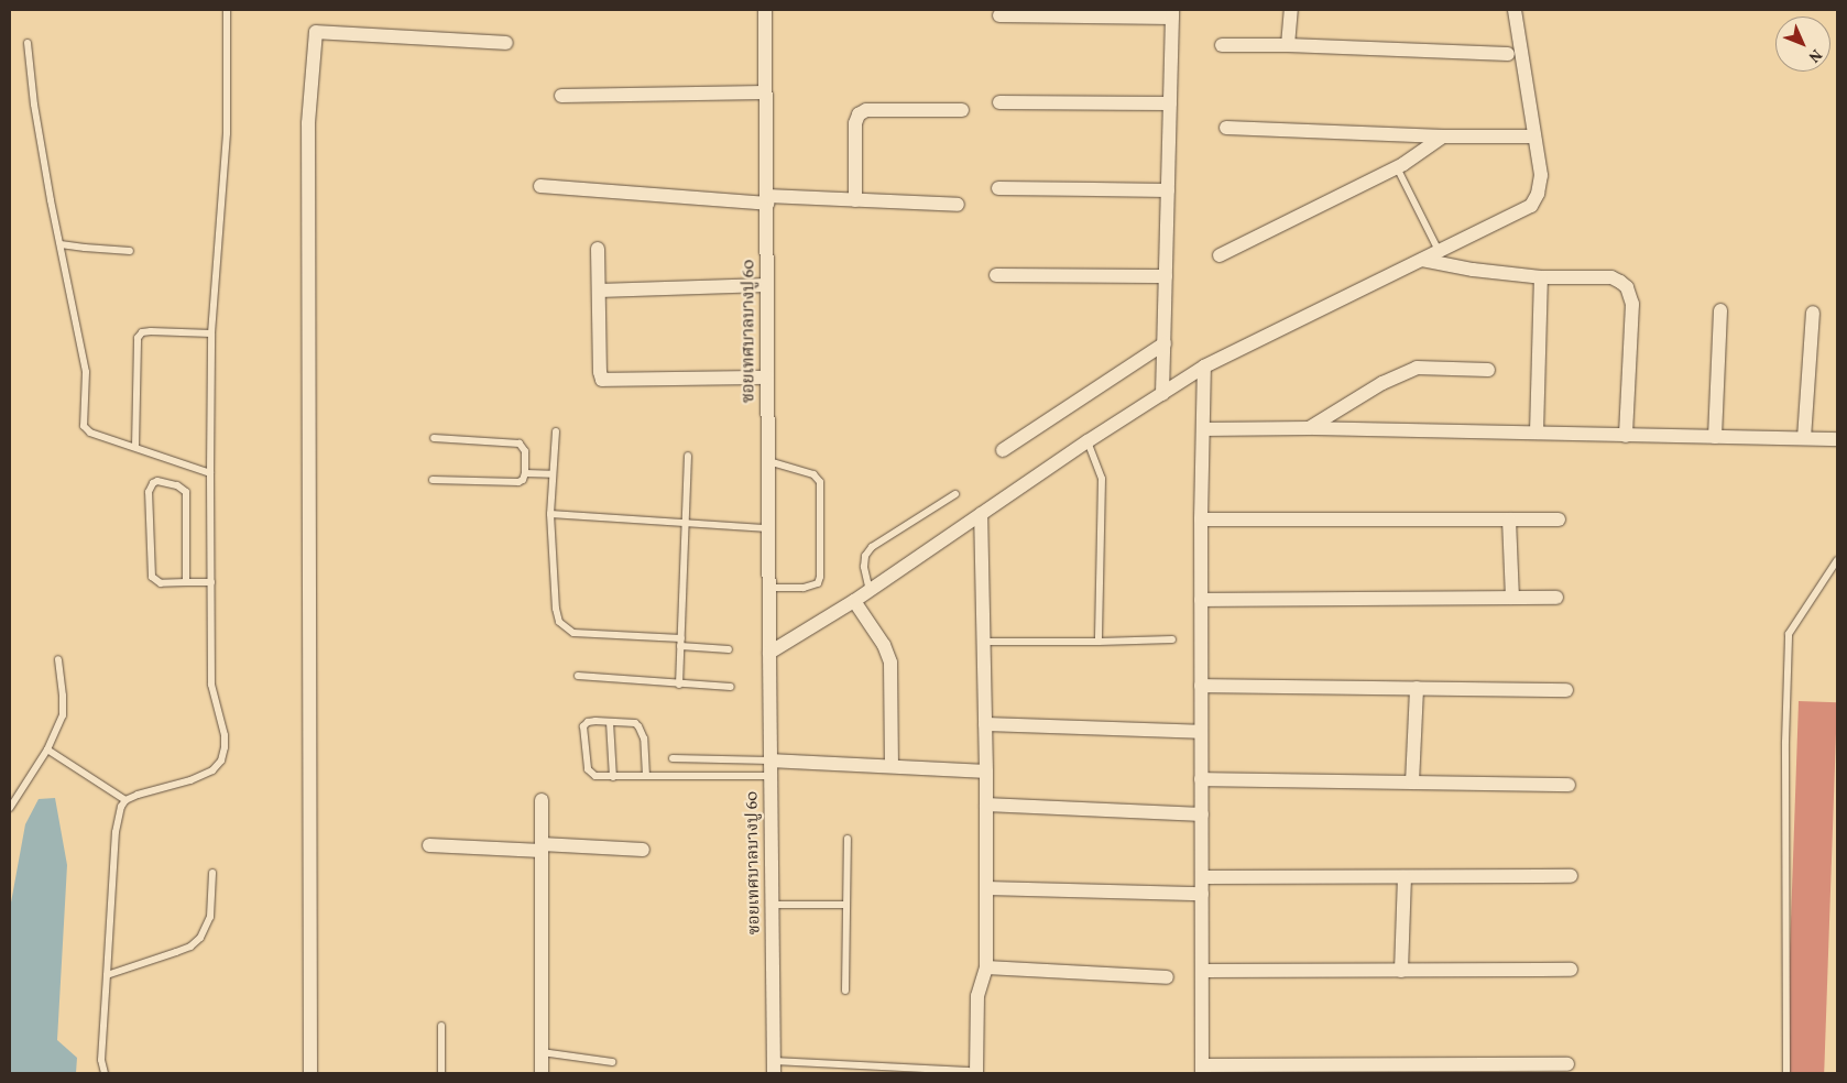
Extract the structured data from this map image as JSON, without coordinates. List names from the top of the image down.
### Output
{
  "streets": {
    "street": ["ซอยเทศบาลบางปู 60"]
  },
  "north": "bottom right"
}
